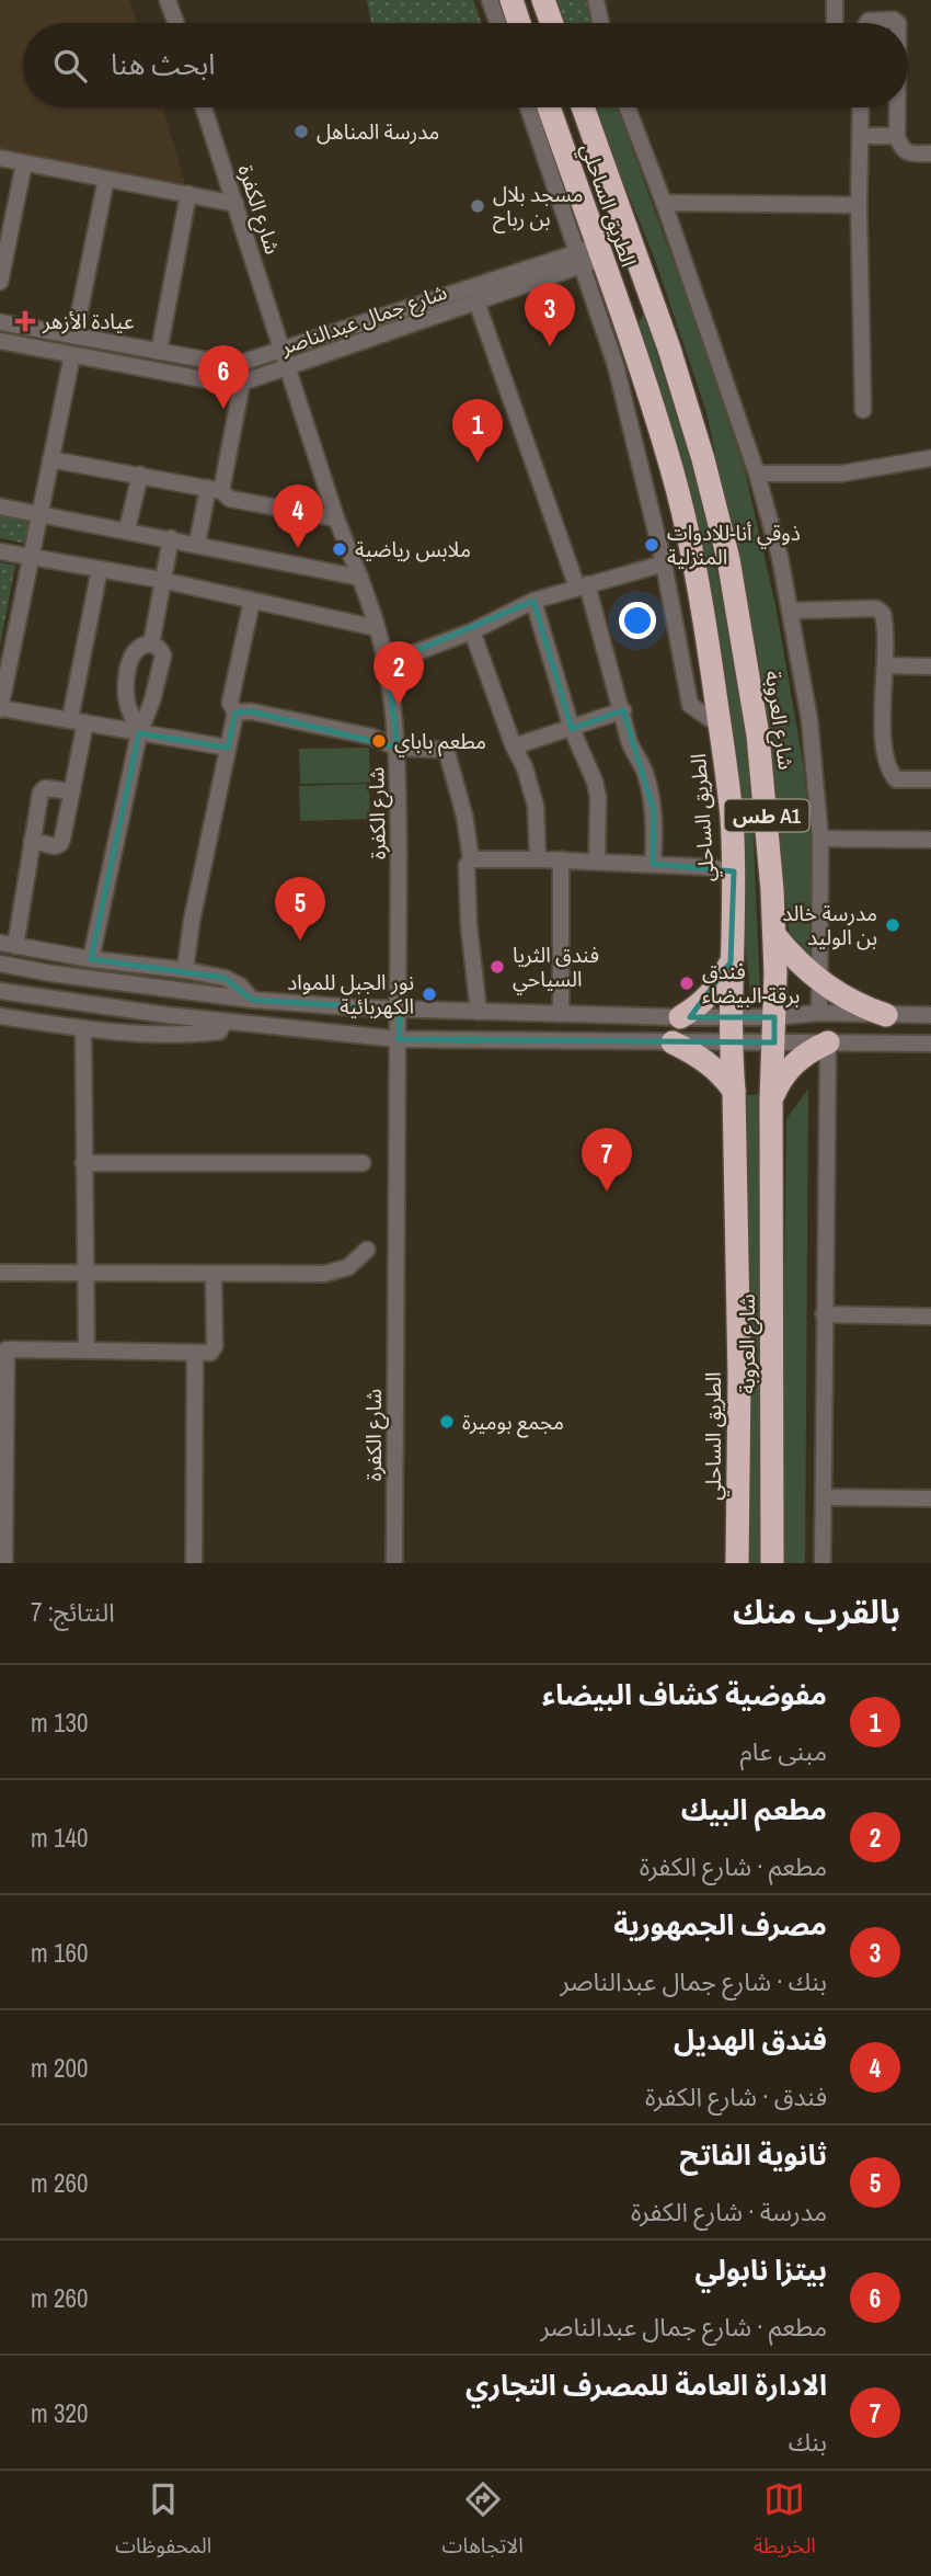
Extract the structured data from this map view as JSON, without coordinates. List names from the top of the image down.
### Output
{
  "streets": {
    "highway": ["الطريق الساحلي", "شارع العروبة", "طس A1"],
    "street": ["شارع الكفرة", "شارع جمال عبدالناصر"]
  },
  "crossings": [
    ["الطريق الساحلي", "شارع جمال عبدالناصر"],
    ["شارع الكفرة", "شارع جمال عبدالناصر"]
  ],
  "places": {
    "other": [
      "مدرسة المناهل",
      "مسجد بلال بن رباح",
      "ذوقي أنا-للادوات المنزلية",
      "ملابس رياضية",
      "مطعم باباي",
      "مدرسة خالد بن الوليد",
      "فندق الثريا السياحي",
      "فندق برقة-البيضاء",
      "نور الجبل للمواد الكهربائية",
      "مجمع بوميرة"
    ],
    "health": ["عيادة الأزهر"]
  },
  "page": {
    "search": "ابحث هنا",
    "pins": [
      "3",
      "6",
      "1",
      "4",
      "2",
      "5",
      "7"
    ],
    "heading": ["بالقرب منك", "النتائج: 7"],
    "list": [
      {
        "mark": "1",
        "name": "مفوضية كشاف البيضاء",
        "note": "مبنى عام",
        "value": "130 m"
      },
      {
        "mark": "2",
        "name": "مطعم البيك",
        "note": "مطعم · شارع الكفرة",
        "value": "140 m"
      },
      {
        "mark": "3",
        "name": "مصرف الجمهورية",
        "note": "بنك · شارع جمال عبدالناصر",
        "value": "160 m"
      },
      {
        "mark": "4",
        "name": "فندق الهديل",
        "note": "فندق · شارع الكفرة",
        "value": "200 m"
      },
      {
        "mark": "5",
        "name": "ثانوية الفاتح",
        "note": "مدرسة · شارع الكفرة",
        "value": "260 m"
      },
      {
        "mark": "6",
        "name": "بيتزا نابولي",
        "note": "مطعم · شارع جمال عبدالناصر",
        "value": "260 m"
      },
      {
        "mark": "7",
        "name": "الادارة العامة للمصرف التجاري",
        "note": "بنك",
        "value": "320 m"
      }
    ],
    "nav": ["الخريطة", "الاتجاهات", "المحفوظات"]
  }
}
